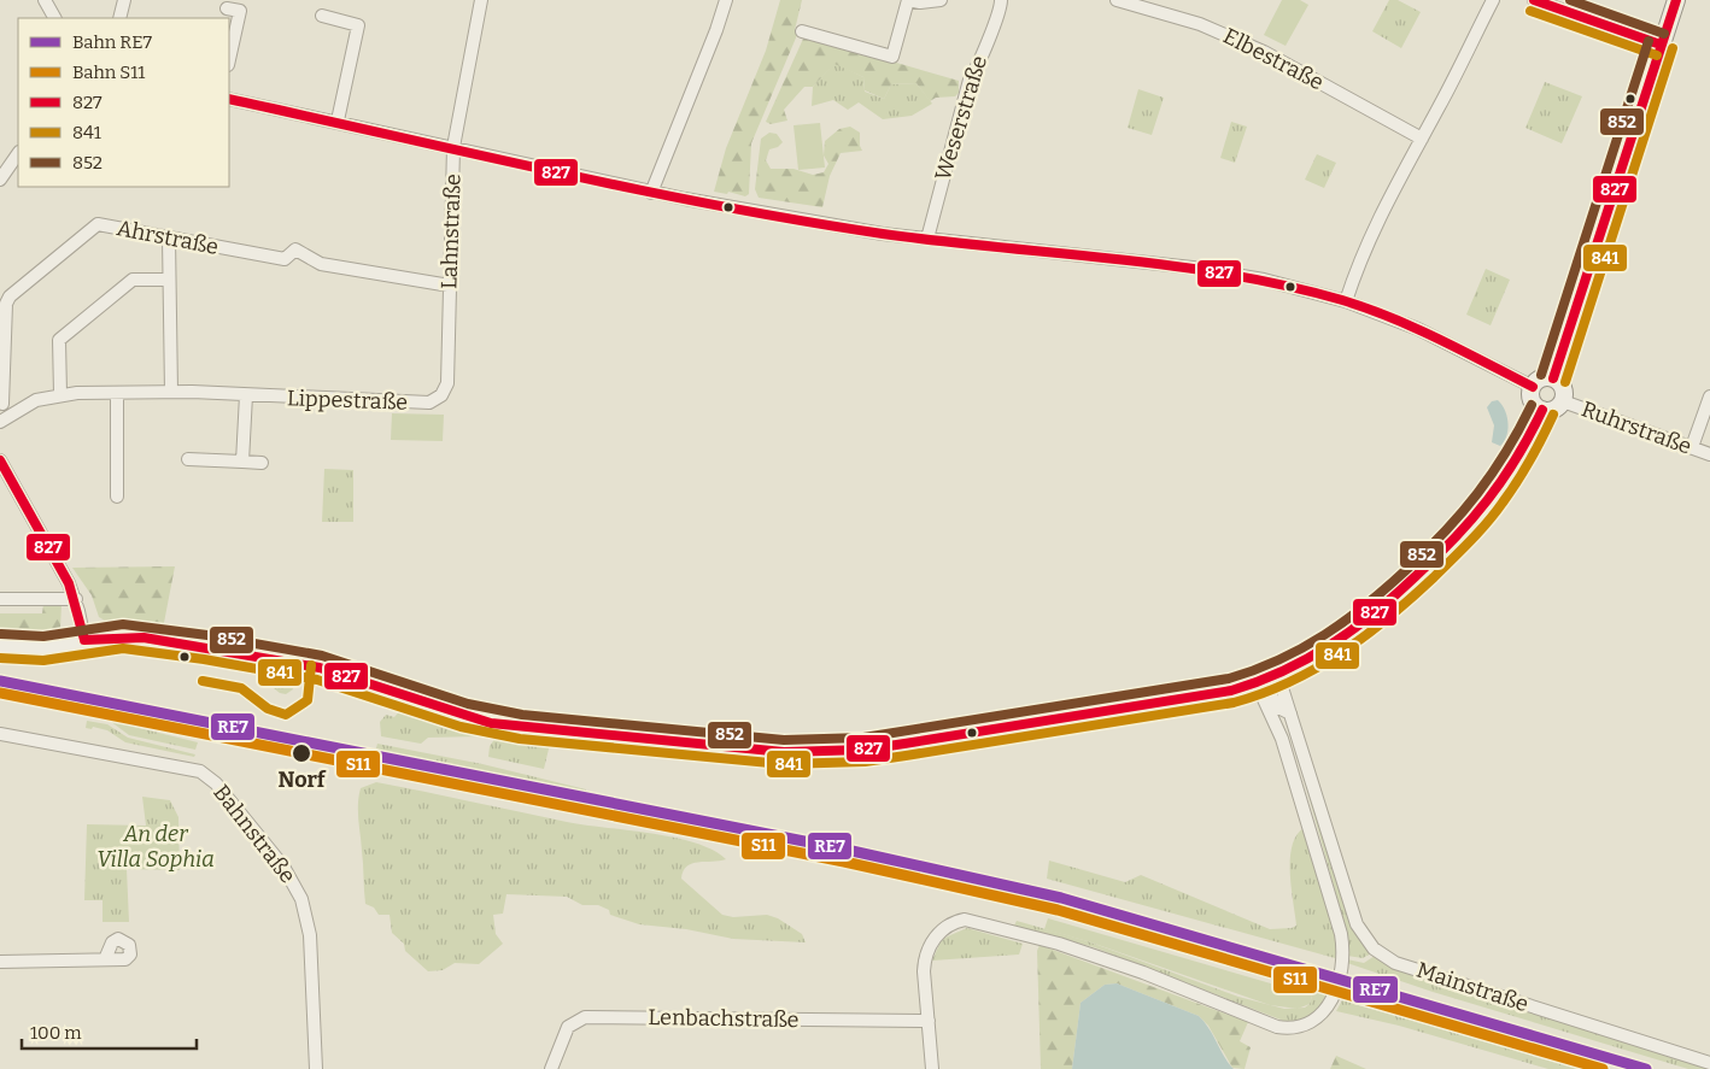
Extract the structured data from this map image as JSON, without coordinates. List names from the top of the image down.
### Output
{
  "streets": {
    "street": [
      "Elbestraße",
      "Weserstraße",
      "Lahnstraße",
      "Ahrstraße",
      "Lippestraße",
      "Ruhrstraße",
      "Bahnstraße",
      "Mainstraße",
      "Lenbachstraße"
    ]
  },
  "crossings": [
    ["Lahnstraße", "Ahrstraße"],
    ["Lahnstraße", "Lippestraße"]
  ],
  "parks": ["An der Villa Sophia"],
  "places": ["Norf"],
  "lines": [
    "transit line 827",
    "transit line 852",
    "transit line 841",
    "rail line RE7",
    "rail line S11"
  ],
  "legend": [
    "Bahn RE7",
    "Bahn S11",
    "827",
    "841",
    "852"
  ],
  "scale_bar": "100 m"
}
